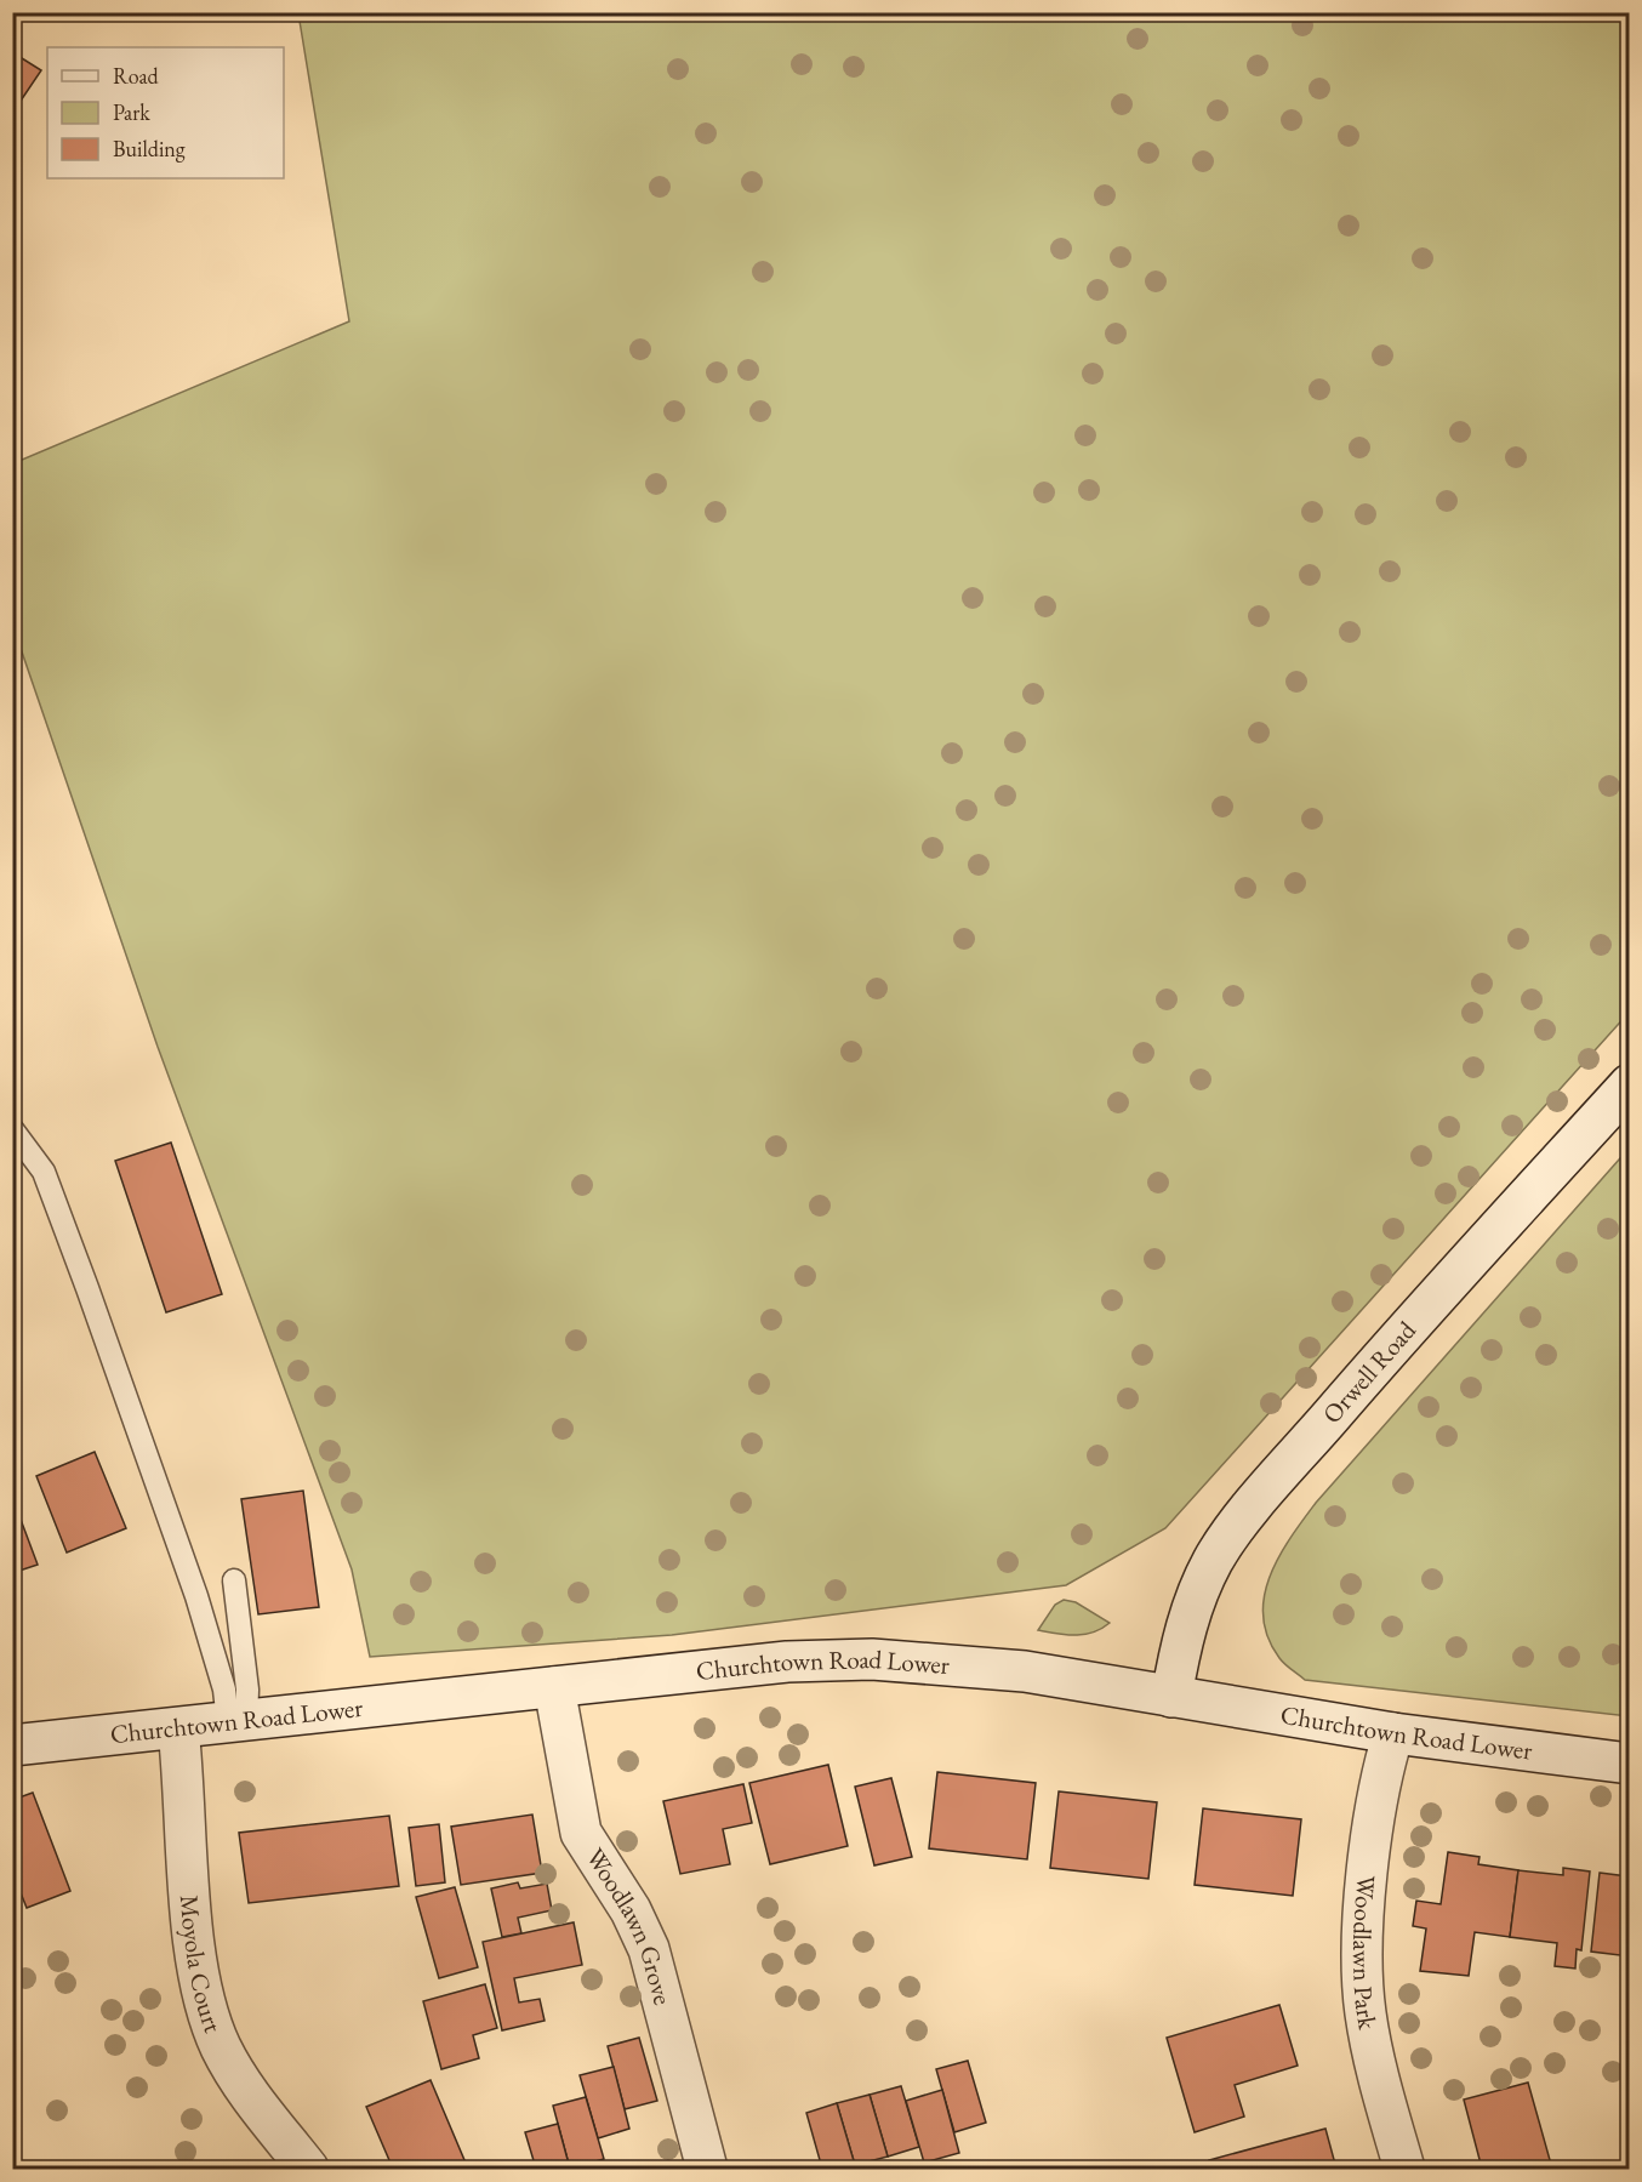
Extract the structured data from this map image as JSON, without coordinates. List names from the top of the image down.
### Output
{
  "streets": {
    "street": [
      "Orwell Road",
      "Churchtown Road Lower",
      "Woodlawn Grove",
      "Woodlawn Park",
      "Moyola Court"
    ]
  },
  "crossings": [
    ["Orwell Road", "Churchtown Road Lower"],
    ["Churchtown Road Lower", "Woodlawn Grove"],
    ["Churchtown Road Lower", "Woodlawn Park"],
    ["Churchtown Road Lower", "Moyola Court"]
  ],
  "legend": ["Road", "Park", "Building"]
}
